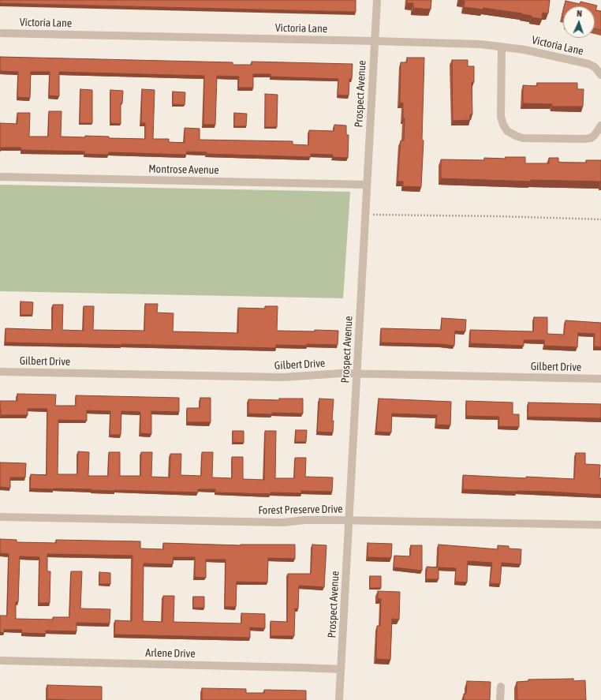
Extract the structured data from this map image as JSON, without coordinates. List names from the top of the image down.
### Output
{
  "streets": {
    "street": [
      "Victoria Lane",
      "Prospect Avenue",
      "Montrose Avenue",
      "Gilbert Drive",
      "Forest Preserve Drive",
      "Arlene Drive"
    ]
  },
  "crossings": [
    ["Victoria Lane", "Prospect Avenue"],
    ["Prospect Avenue", "Montrose Avenue"],
    ["Prospect Avenue", "Gilbert Drive"],
    ["Prospect Avenue", "Forest Preserve Drive"],
    ["Prospect Avenue", "Arlene Drive"]
  ],
  "north": "top"
}
